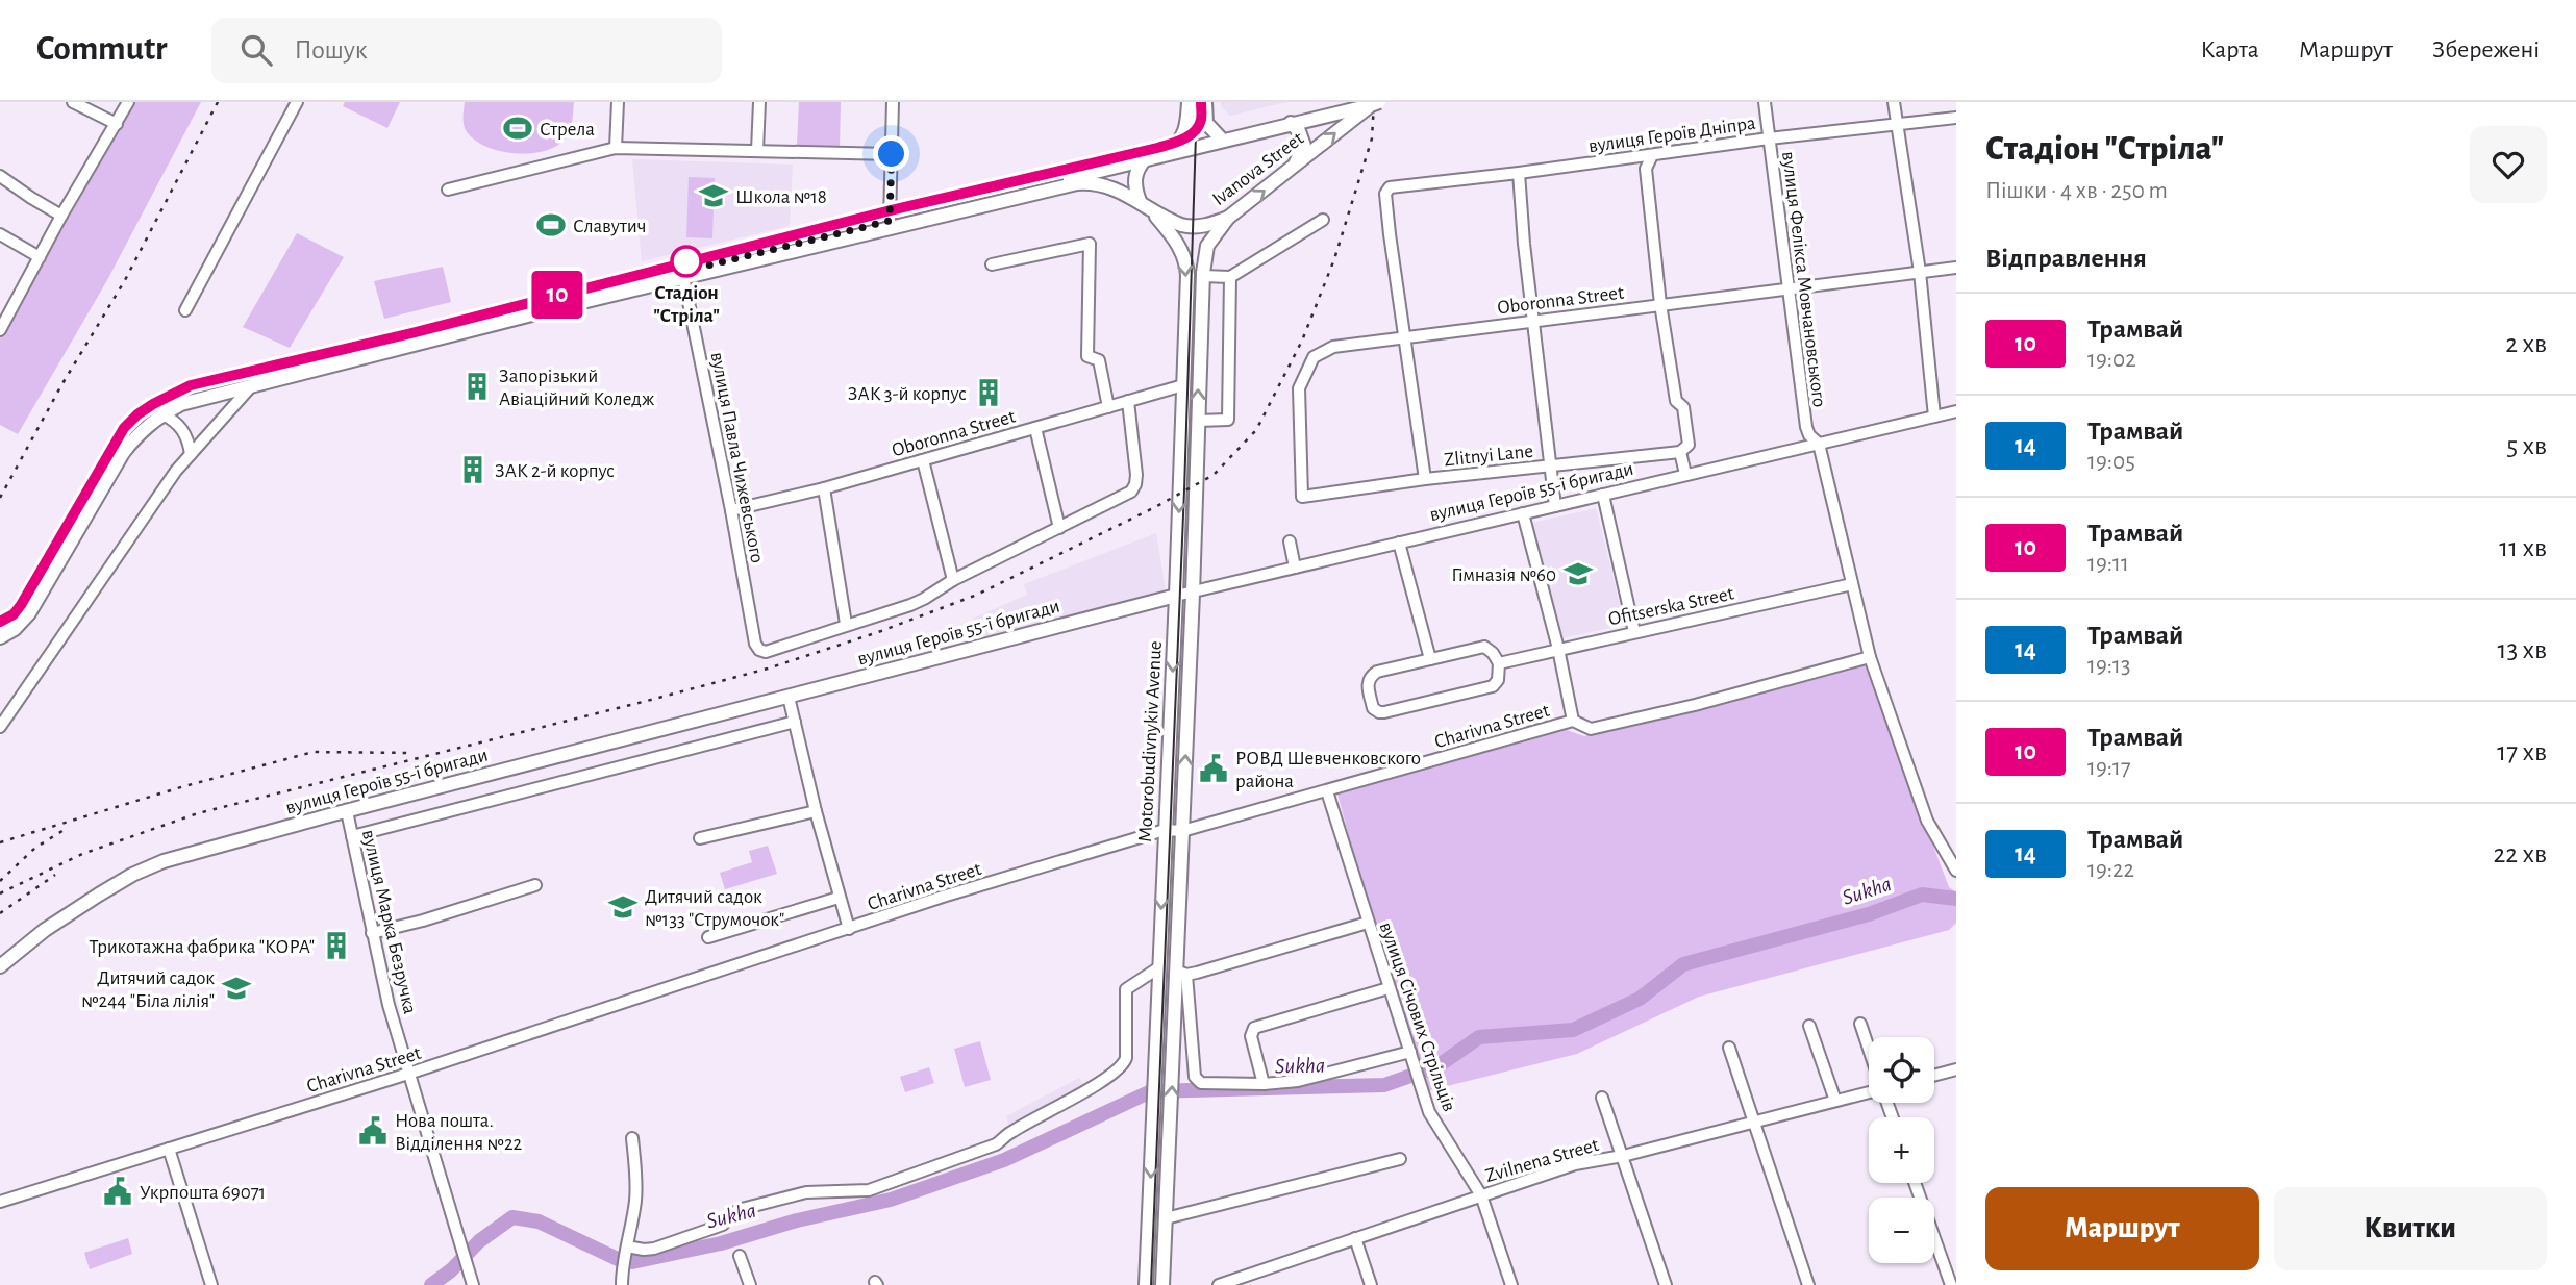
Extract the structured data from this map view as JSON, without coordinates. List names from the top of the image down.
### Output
{
  "streets": {
    "main road": ["Ivanova Street", "вулиця Героїв 55-ї бригади", "Motorobudivnykiv Avenue"],
    "street": [
      "вулиця Героїв Дніпра",
      "вулиця Фелікса Мовчановського",
      "Oboronna Street",
      "Zlitnyi Lane",
      "вулиця Павла Чижевського",
      "Ofitserska Street",
      "Charivna Street",
      "вулиця Марка Безручка",
      "вулиця Січових Стрільців",
      "Zvilnena Street"
    ]
  },
  "crossings": [
    ["вулиця Героїв Дніпра", "вулиця Фелікса Мовчановського"],
    ["вулиця Героїв Дніпра", "Oboronna Street"],
    ["Ivanova Street", "вулиця Павла Чижевського"],
    ["Ivanova Street", "Motorobudivnykiv Avenue"],
    ["вулиця Фелікса Мовчановського", "Oboronna Street"],
    ["вулиця Фелікса Мовчановського", "вулиця Героїв 55-ї бригади"],
    ["вулиця Фелікса Мовчановського", "Ofitserska Street"],
    ["вулиця Фелікса Мовчановського", "Charivna Street"],
    ["Oboronna Street", "Zlitnyi Lane"],
    ["Oboronna Street", "вулиця Павла Чижевського"],
    ["Oboronna Street", "вулиця Героїв 55-ї бригади"],
    ["Oboronna Street", "Motorobudivnykiv Avenue"],
    ["вулиця Павла Чижевського", "вулиця Героїв 55-ї бригади"],
    ["вулиця Героїв 55-ї бригади", "Motorobudivnykiv Avenue"],
    ["вулиця Героїв 55-ї бригади", "вулиця Марка Безручка"],
    ["Charivna Street", "Motorobudivnykiv Avenue"],
    ["Charivna Street", "вулиця Марка Безручка"],
    ["Charivna Street", "вулиця Січових Стрільців"],
    ["вулиця Січових Стрільців", "Zvilnena Street"]
  ],
  "water": ["Sukha"],
  "places": {
    "sports": ["Стрела", "Славутич"],
    "school or university": [
      "Школа №18",
      "Гімназія №60",
      "Дитячий садок №133 \"Струмочок\"",
      "Дитячий садок №244 \"Біла лілія\""
    ],
    "other": ["Стадіон \"Стріла\""],
    "building": [
      "Запорізький Авіаційний Коледж",
      "ЗАК 3-й корпус",
      "ЗАК 2-й корпус",
      "Трикотажна фабрика \"КОРА\""
    ],
    "public building": ["РОВД Шевченковского района", "Нова пошта. Відділення №22", "Укрпошта 69071"]
  },
  "lines": ["tram line 10"],
  "page": {
    "header": "Commutr",
    "search": "Пошук",
    "nav": ["Карта", "Маршрут", "Збережені"],
    "on_map": "10",
    "heading": [
      ["Стадіон \"Стріла\"", "Пішки · 4 хв · 250 m"],
      "Відправлення"
    ],
    "list": [
      {
        "mark": "10",
        "name": "Трамвай",
        "note": "19:02",
        "value": "2 хв"
      },
      {
        "mark": "14",
        "name": "Трамвай",
        "note": "19:05",
        "value": "5 хв"
      },
      {
        "mark": "10",
        "name": "Трамвай",
        "note": "19:11",
        "value": "11 хв"
      },
      {
        "mark": "14",
        "name": "Трамвай",
        "note": "19:13",
        "value": "13 хв"
      },
      {
        "mark": "10",
        "name": "Трамвай",
        "note": "19:17",
        "value": "17 хв"
      },
      {
        "mark": "14",
        "name": "Трамвай",
        "note": "19:22",
        "value": "22 хв"
      }
    ],
    "map_buttons": ["+", "−"],
    "buttons": ["Маршрут", "Квитки"]
  }
}
